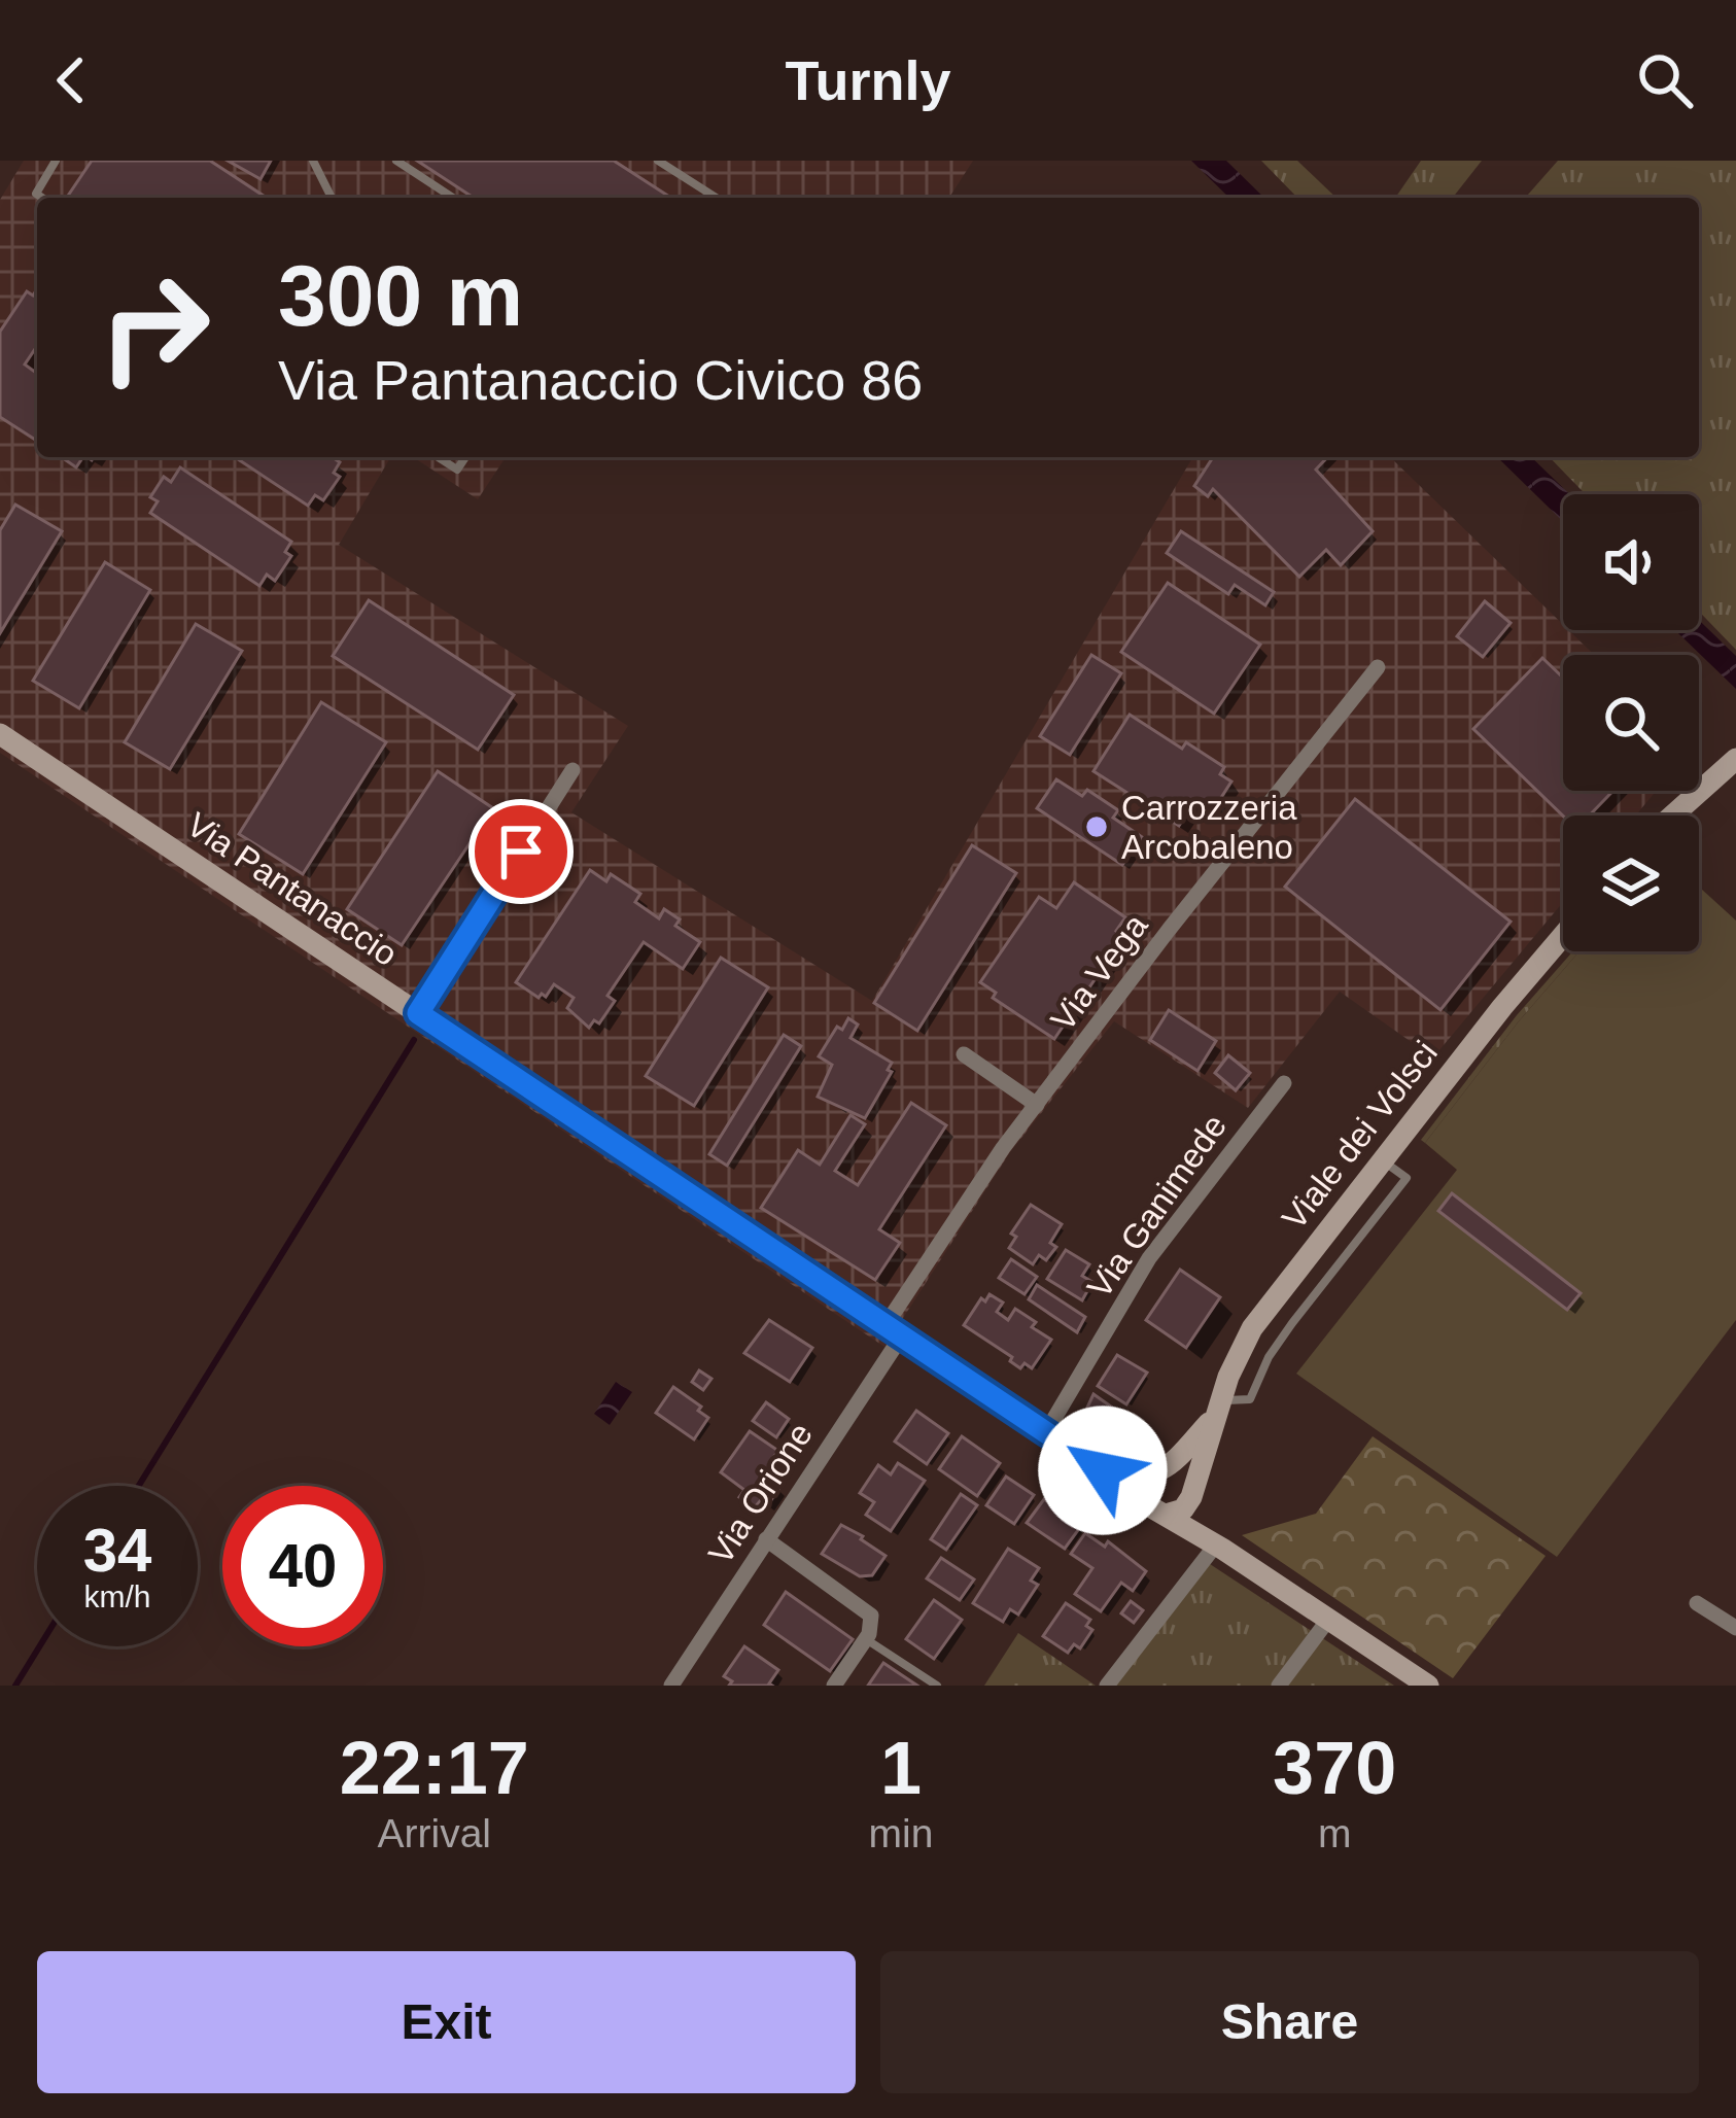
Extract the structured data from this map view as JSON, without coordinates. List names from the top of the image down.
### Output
{
  "streets": {
    "street": [
      "Via Pantanaccio",
      "Via Vega",
      "Viale dei Volsci",
      "Via Ganimede",
      "Via Orione"
    ]
  },
  "crossings": [
    ["Via Pantanaccio", "Via Vega"],
    ["Via Pantanaccio", "Viale dei Volsci"],
    ["Via Pantanaccio", "Via Ganimede"],
    ["Via Pantanaccio", "Via Orione"],
    ["Via Vega", "Via Orione"]
  ],
  "places": ["Carrozzeria Arcobaleno"],
  "page": {
    "header": "Turnly",
    "turn": ["300 m", "Via Pantanaccio Civico 86"],
    "speed": "34 km/h",
    "limit": "40",
    "eta": [
      "22:17",
      "Arrival",
      "1",
      "min",
      "370",
      "m"
    ],
    "buttons": ["Exit", "Share"]
  }
}
